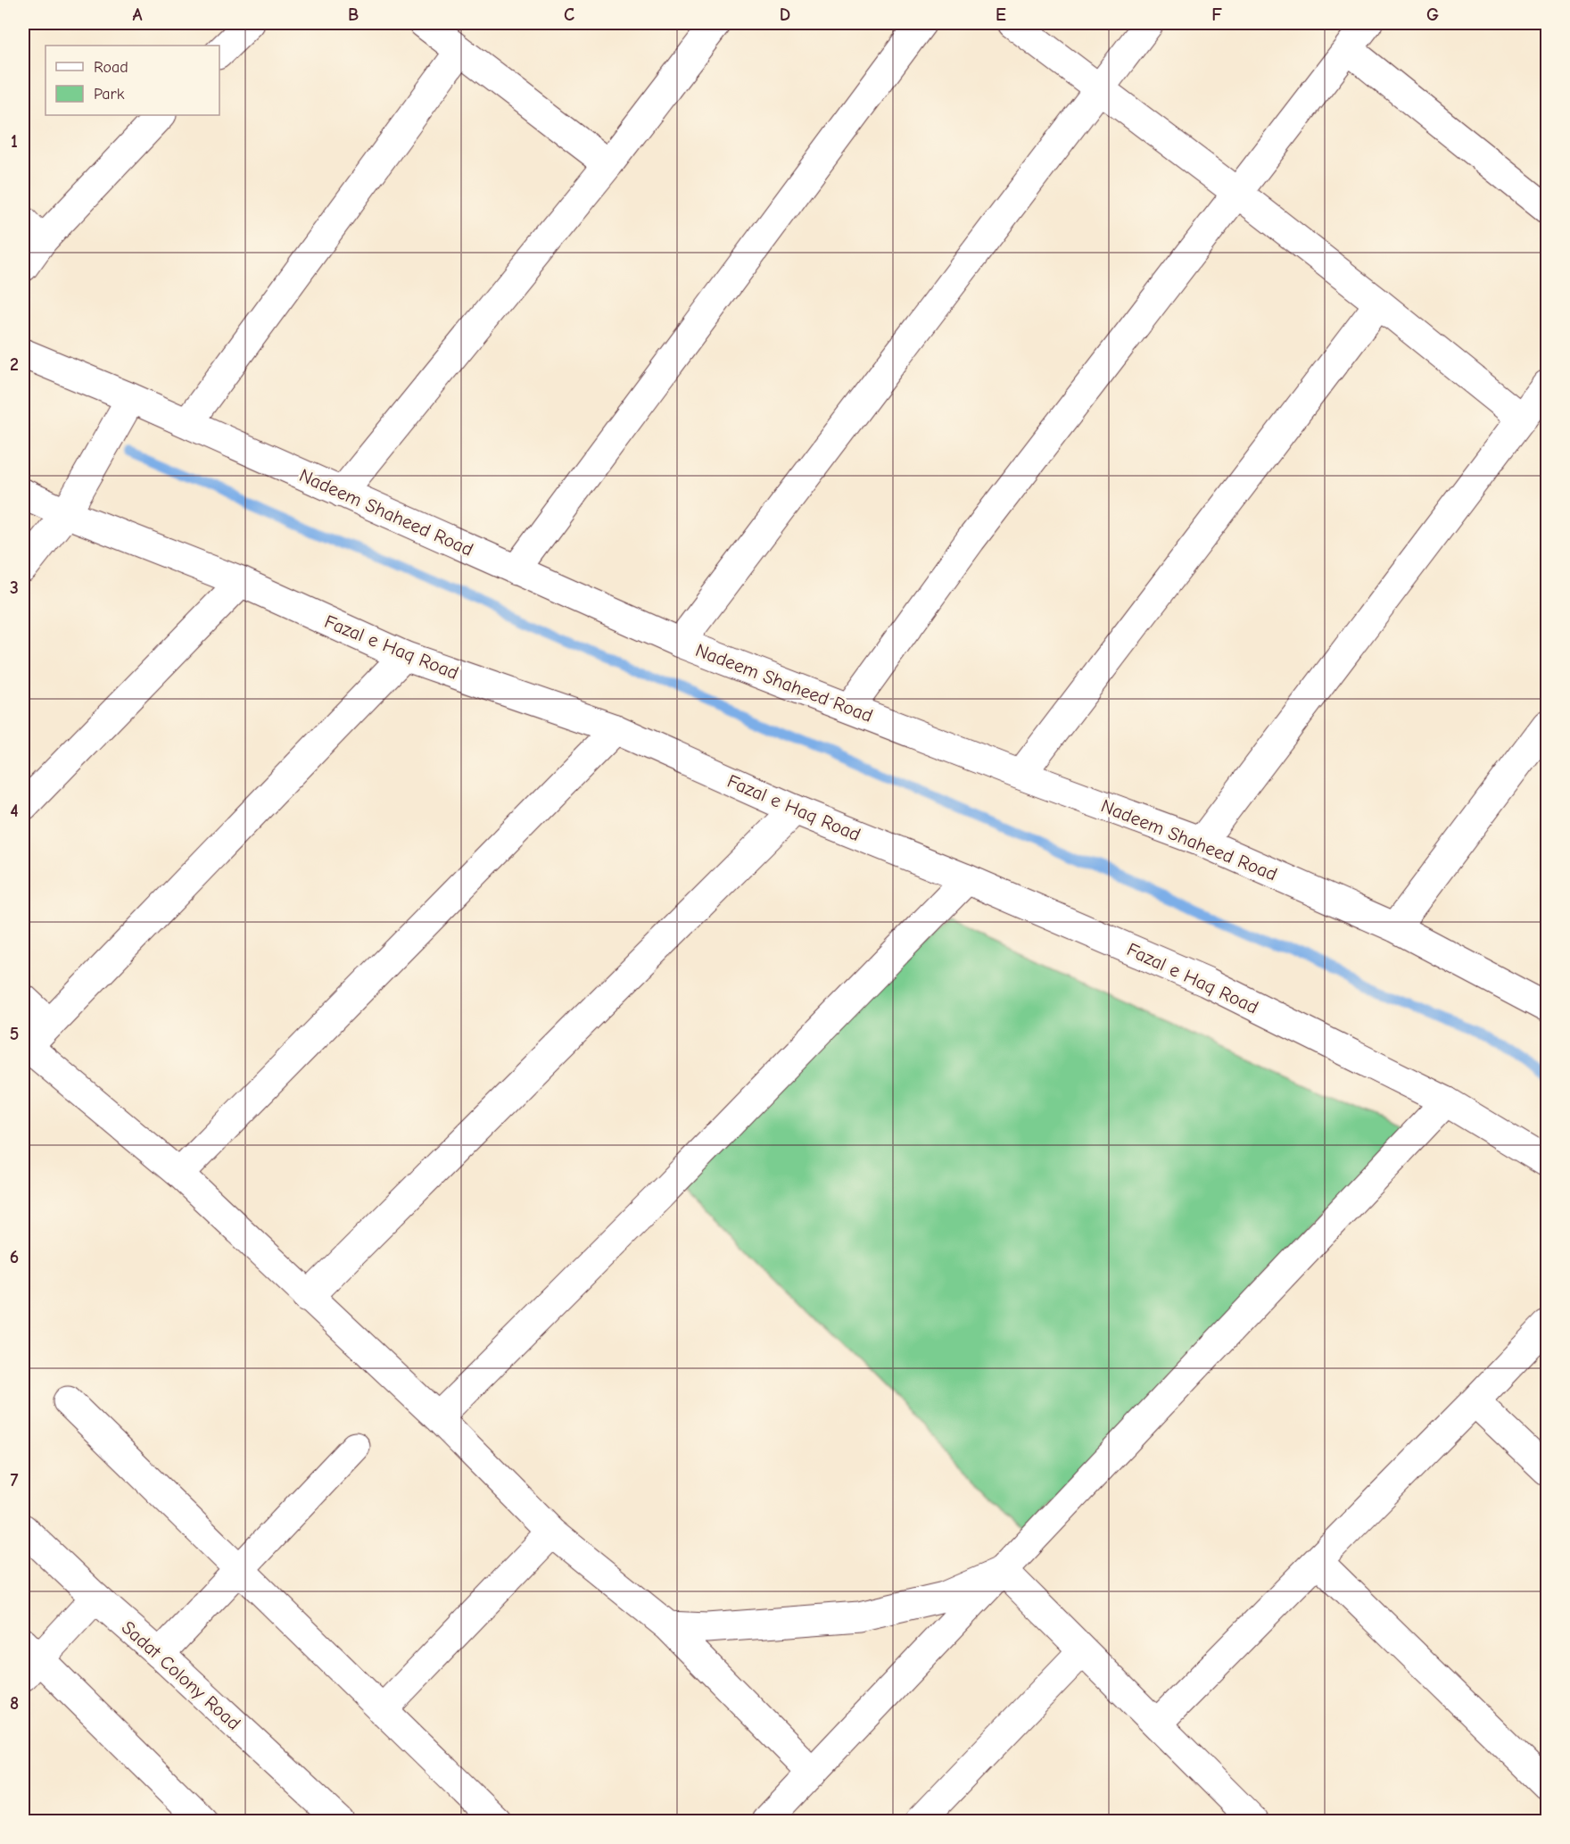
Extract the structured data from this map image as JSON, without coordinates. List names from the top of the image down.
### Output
{
  "streets": {
    "street": ["Nadeem Shaheed Road", "Fazal e Haq Road", "Sadat Colony Road"]
  },
  "legend": ["Road", "Park"],
  "grid": {
    "columns": [
      "A",
      "B",
      "C",
      "D",
      "E",
      "F",
      "G"
    ],
    "rows": [
      "1",
      "2",
      "3",
      "4",
      "5",
      "6",
      "7",
      "8"
    ]
  }
}
